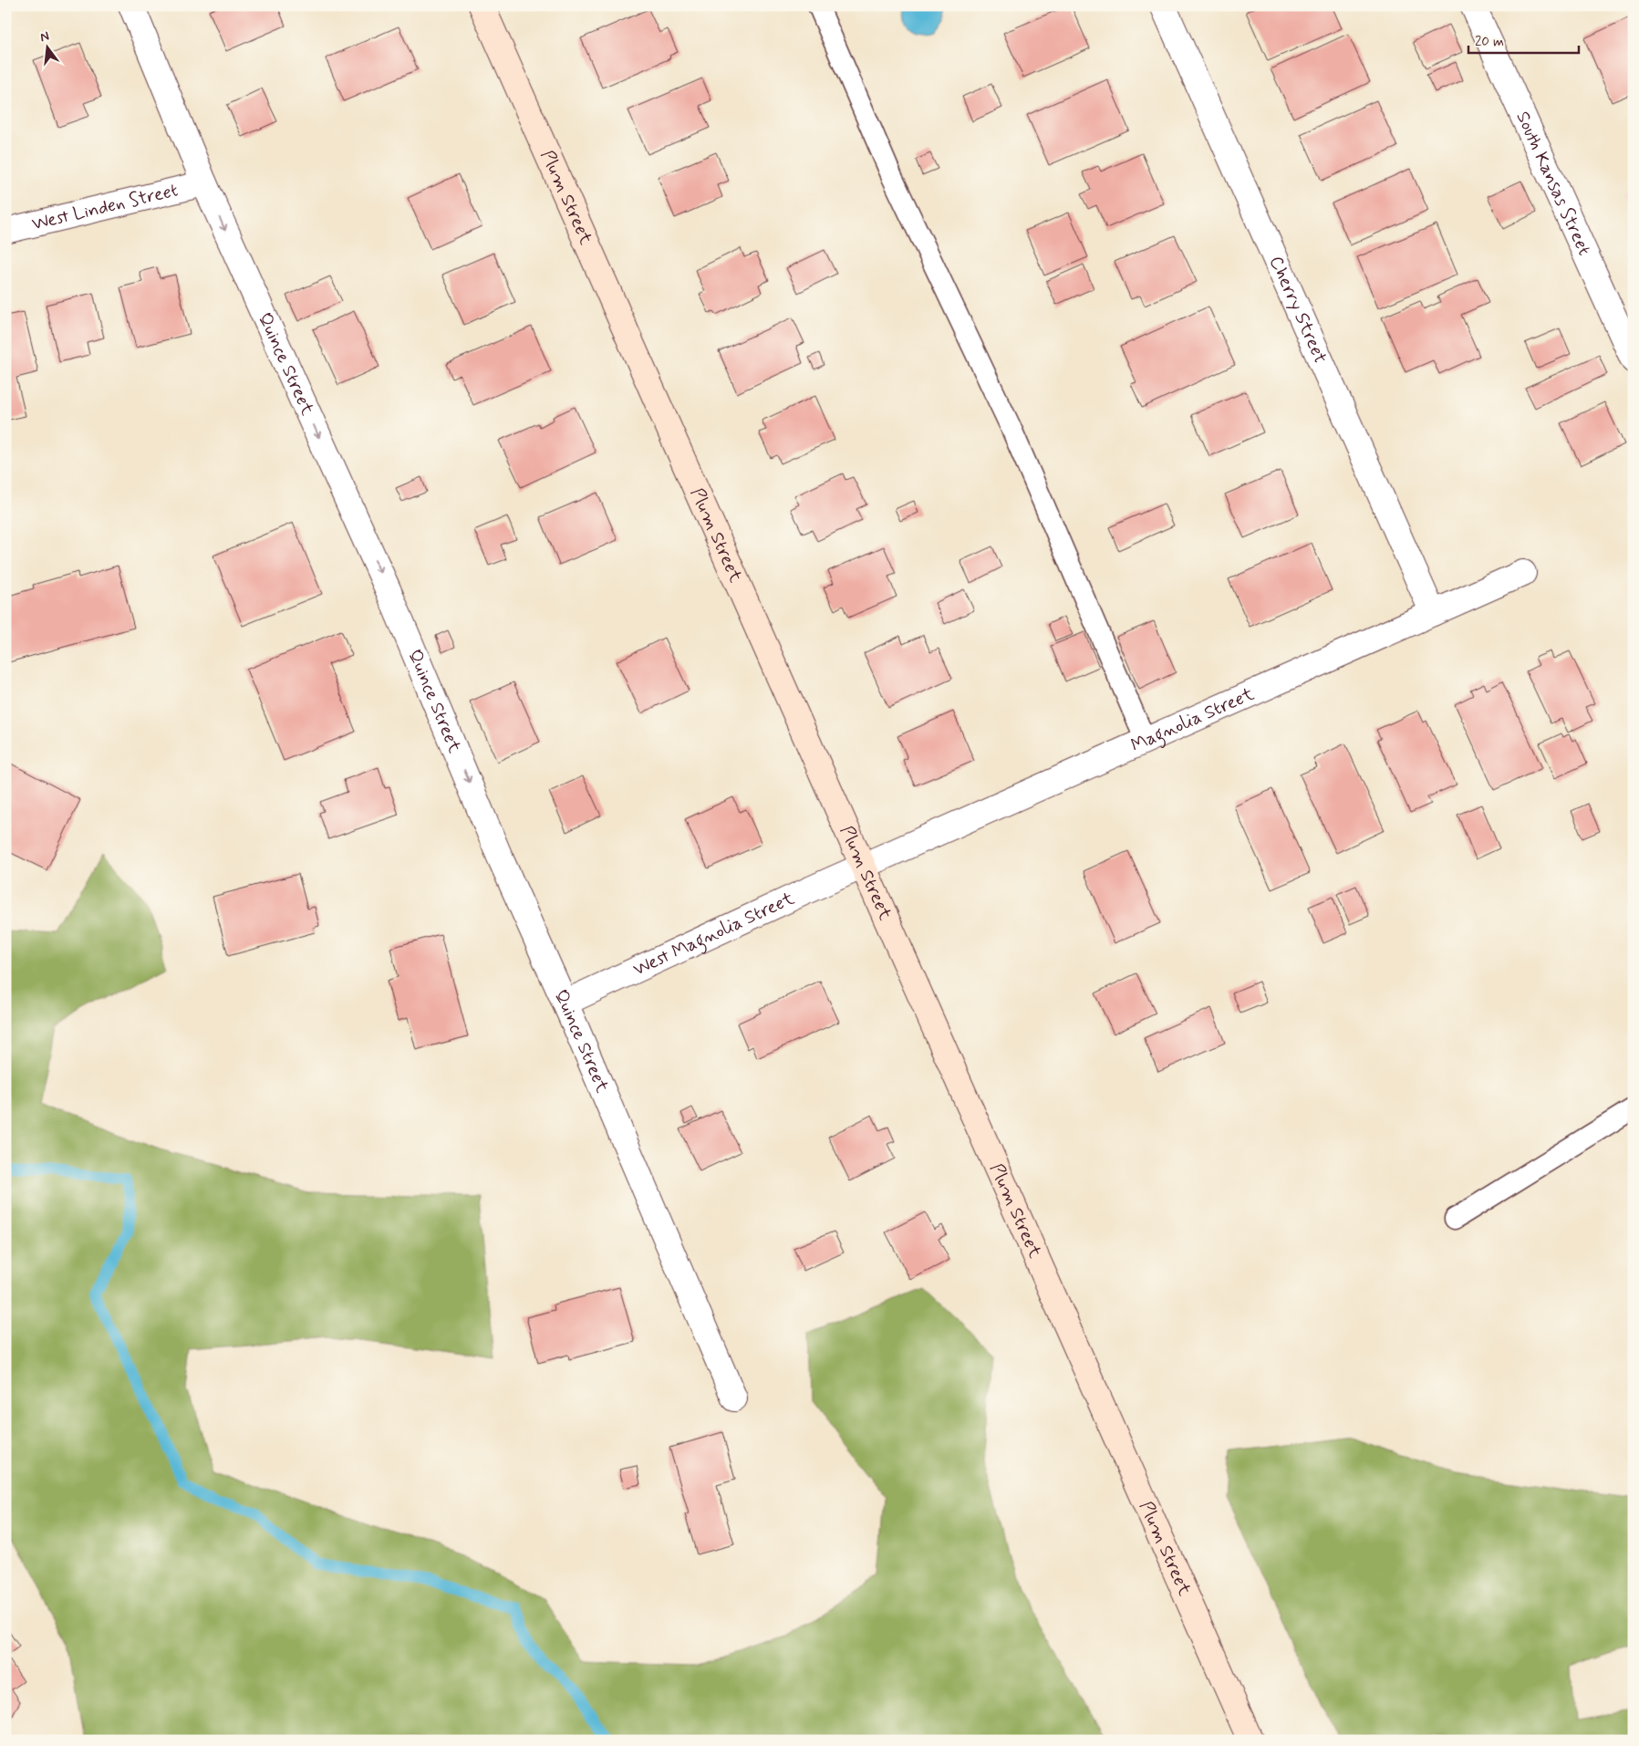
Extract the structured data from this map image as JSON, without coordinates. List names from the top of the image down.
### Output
{
  "streets": {
    "main road": ["Plum Street"],
    "street": [
      "South Kansas Street",
      "West Linden Street",
      "Cherry Street",
      "Quince Street",
      "Magnolia Street",
      "West Magnolia Street"
    ]
  },
  "crossings": [
    ["Plum Street", "Magnolia Street"],
    ["Plum Street", "West Magnolia Street"],
    ["West Linden Street", "Quince Street"],
    ["Cherry Street", "Magnolia Street"],
    ["Quince Street", "West Magnolia Street"],
    ["Magnolia Street", "West Magnolia Street"]
  ],
  "one_way": ["Quince Street"],
  "scale_bar": "20 m",
  "north": "top"
}
